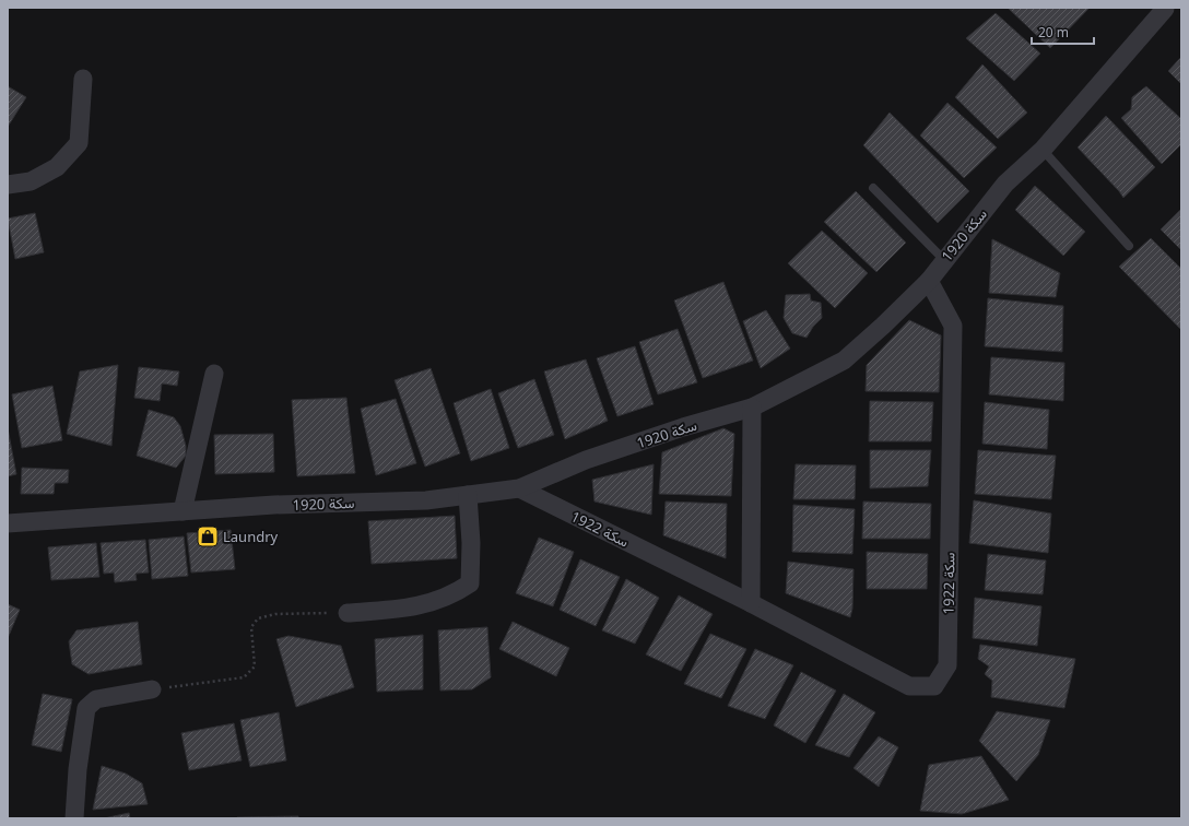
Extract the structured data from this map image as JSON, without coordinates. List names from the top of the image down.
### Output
{
  "streets": {
    "street": ["سكة 1920", "سكة 1922"]
  },
  "crossings": [
    ["سكة 1920", "سكة 1922"]
  ],
  "places": {
    "shop": ["Laundry"]
  },
  "scale_bar": "20 m"
}
